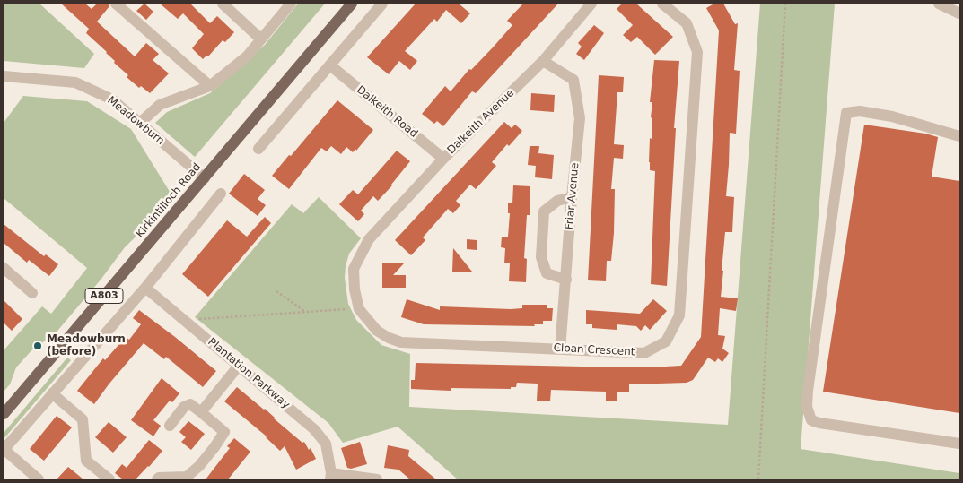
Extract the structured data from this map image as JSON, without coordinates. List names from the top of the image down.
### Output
{
  "streets": {
    "main road": ["Kirkintilloch Road", "A803"],
    "street": [
      "Dalkeith Road",
      "Meadowburn",
      "Dalkeith Avenue",
      "Friar Avenue",
      "Cloan Crescent",
      "Plantation Parkway"
    ]
  },
  "crossings": [
    ["Dalkeith Road", "Dalkeith Avenue"],
    ["Meadowburn", "Kirkintilloch Road"],
    ["Dalkeith Avenue", "Friar Avenue"],
    ["Dalkeith Avenue", "Cloan Crescent"],
    ["Friar Avenue", "Cloan Crescent"]
  ],
  "places": ["Meadowburn (before)"]
}
